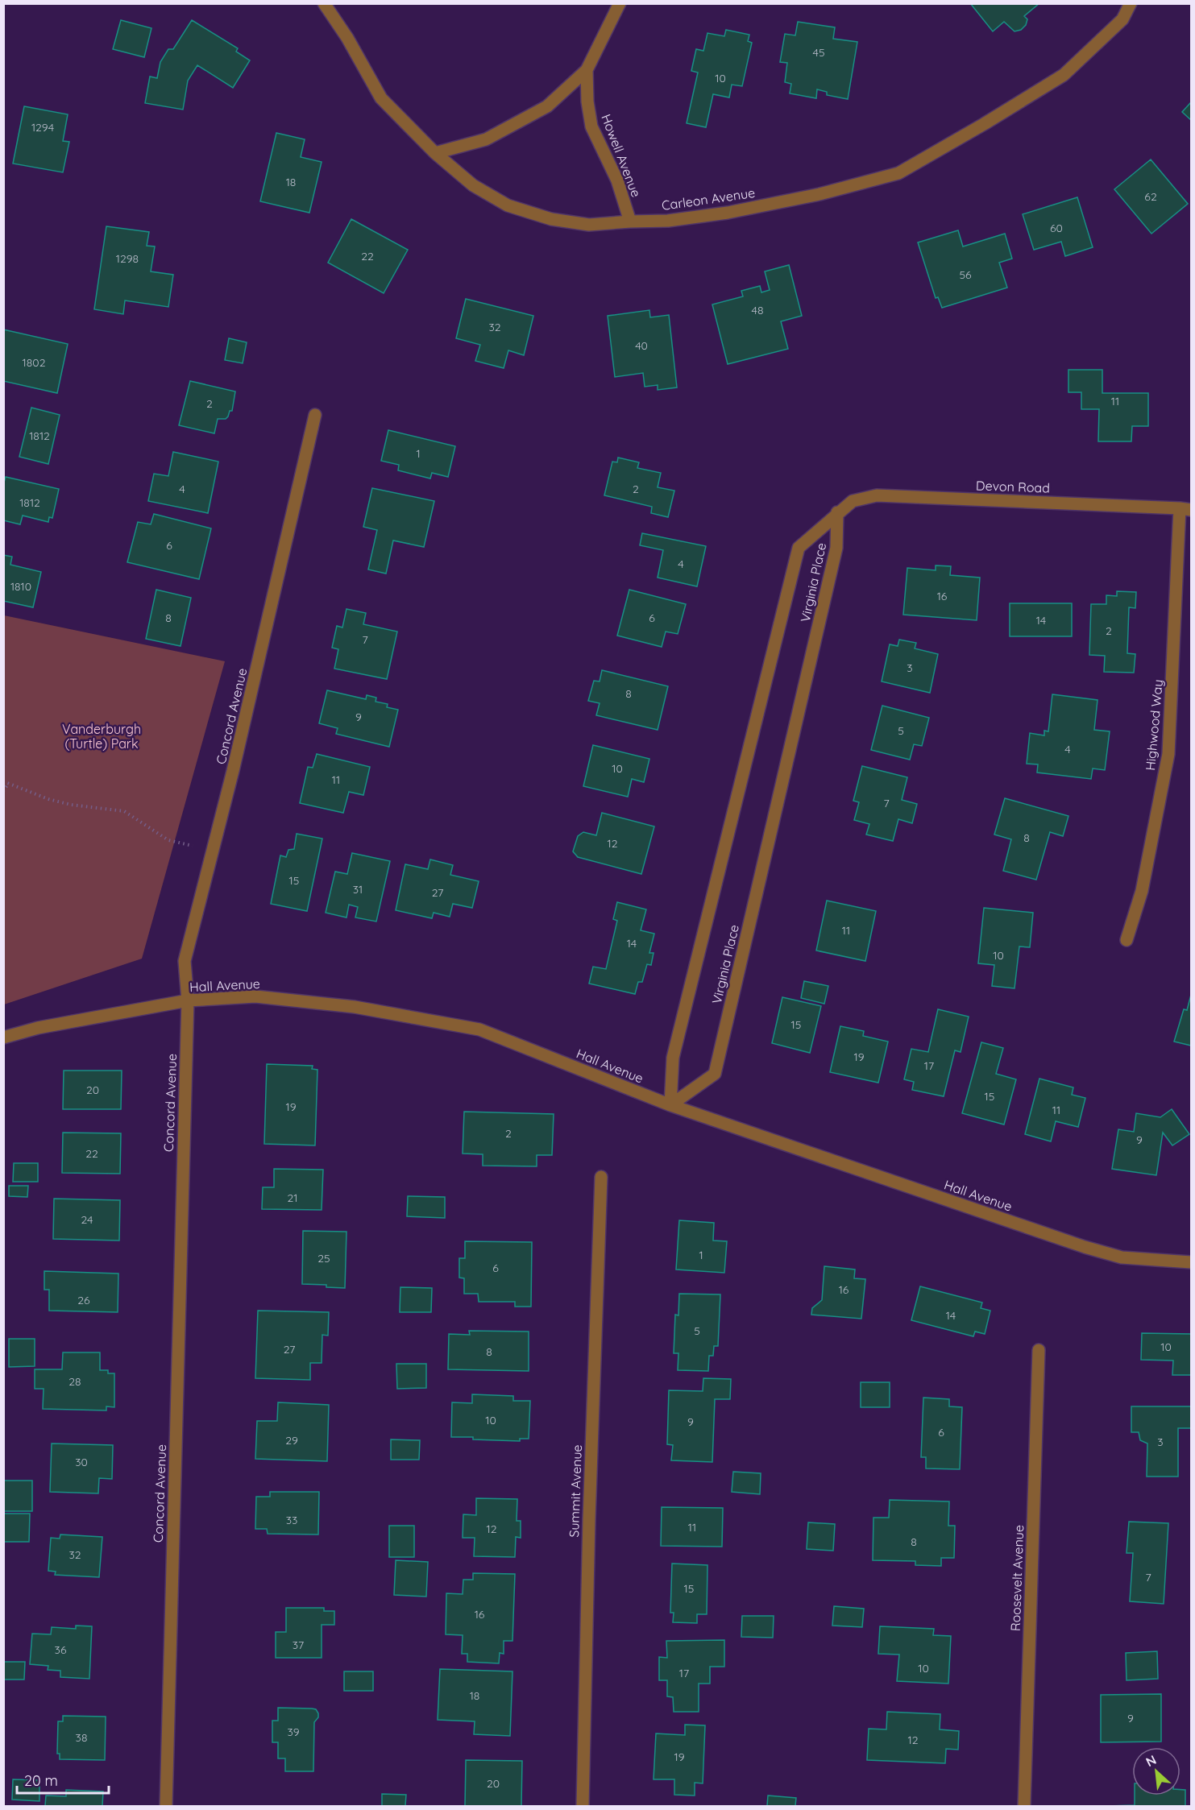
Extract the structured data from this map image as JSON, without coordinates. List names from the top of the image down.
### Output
{
  "streets": {
    "street": [
      "Howell Avenue",
      "Carleon Avenue",
      "Devon Road",
      "Virginia Place",
      "Concord Avenue",
      "Highwood Way",
      "Hall Avenue",
      "Summit Avenue",
      "Roosevelt Avenue"
    ]
  },
  "crossings": [
    ["Howell Avenue", "Carleon Avenue"],
    ["Devon Road", "Virginia Place"],
    ["Devon Road", "Highwood Way"],
    ["Virginia Place", "Hall Avenue"],
    ["Concord Avenue", "Hall Avenue"]
  ],
  "parks": ["Vanderburgh (Turtle) Park"],
  "house_numbers": [
    "45",
    "10",
    "1294",
    "18",
    "62",
    "60",
    "22",
    "1298",
    "56",
    "48",
    "32",
    "40",
    "1802",
    "11",
    "2",
    "1812",
    "1",
    "4",
    "2",
    "1812",
    "6",
    "4",
    "1810",
    "16",
    "8",
    "6",
    "14",
    "2",
    "7",
    "3",
    "8",
    "9",
    "5",
    "4",
    "10",
    "11",
    "7",
    "8",
    "12",
    "15",
    "31",
    "27",
    "11",
    "14",
    "10",
    "15",
    "19",
    "17",
    "20",
    "15",
    "19",
    "11",
    "2",
    "9",
    "22",
    "21",
    "24",
    "1",
    "25",
    "6",
    "16",
    "26",
    "14",
    "5",
    "10",
    "27",
    "8",
    "28",
    "10",
    "9",
    "6",
    "29",
    "3",
    "30",
    "33",
    "11",
    "12",
    "8",
    "32",
    "7",
    "15",
    "16",
    "37",
    "36",
    "10",
    "17",
    "18",
    "9",
    "39",
    "38",
    "12",
    "19",
    "20"
  ],
  "scale_bar": "20 m",
  "north": "top left"
}
